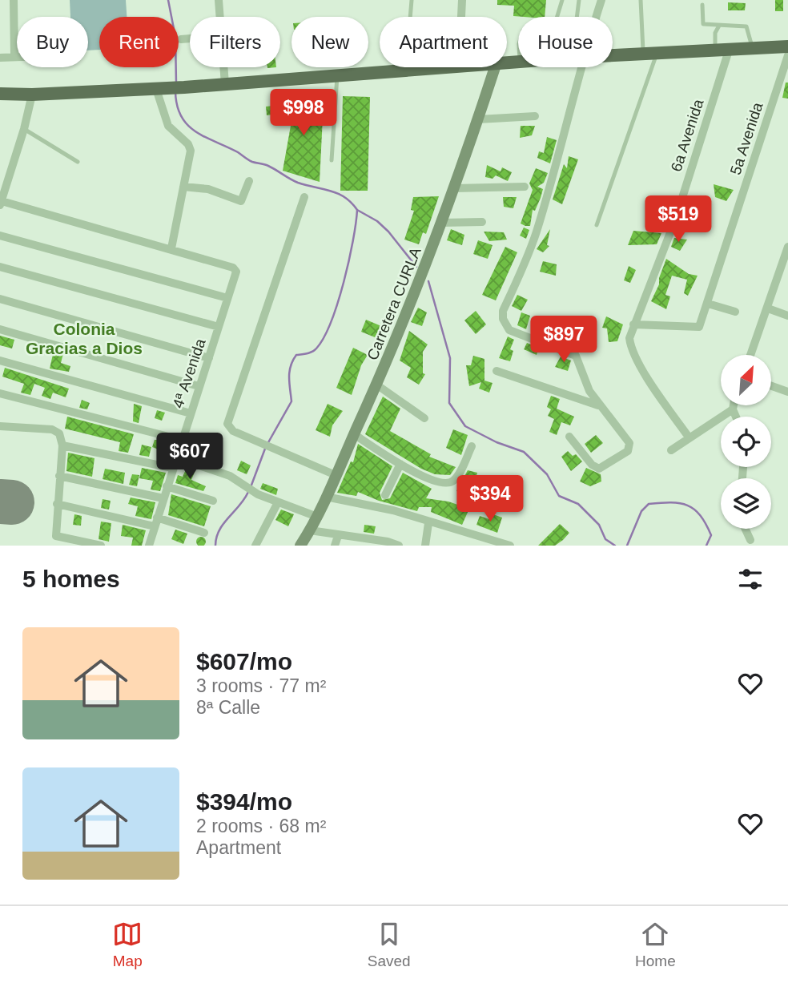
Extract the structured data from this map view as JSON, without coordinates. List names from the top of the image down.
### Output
{
  "streets": {
    "main road": ["Carretera CURLA"],
    "street": ["6a Avenida", "5a Avenida", "4ª Avenida"]
  },
  "crossings": [
    ["6a Avenida", "5a Avenida"]
  ],
  "districts": ["Colonia Gracias a Dios"],
  "north": "top right",
  "page": {
    "chip": [
      "Buy",
      "Rent",
      "Filters",
      "New",
      "Apartment",
      "House"
    ],
    "price": [
      "$998",
      "$519",
      "$897",
      "$607",
      "$394"
    ],
    "heading": "5 homes",
    "list": [
      {
        "name": "$607/mo",
        "note": "3 rooms · 77 m² · 8ª Calle"
      },
      {
        "name": "$394/mo",
        "note": "2 rooms · 68 m² · Apartment"
      }
    ],
    "tabs": ["Map", "Saved", "Home"]
  }
}
